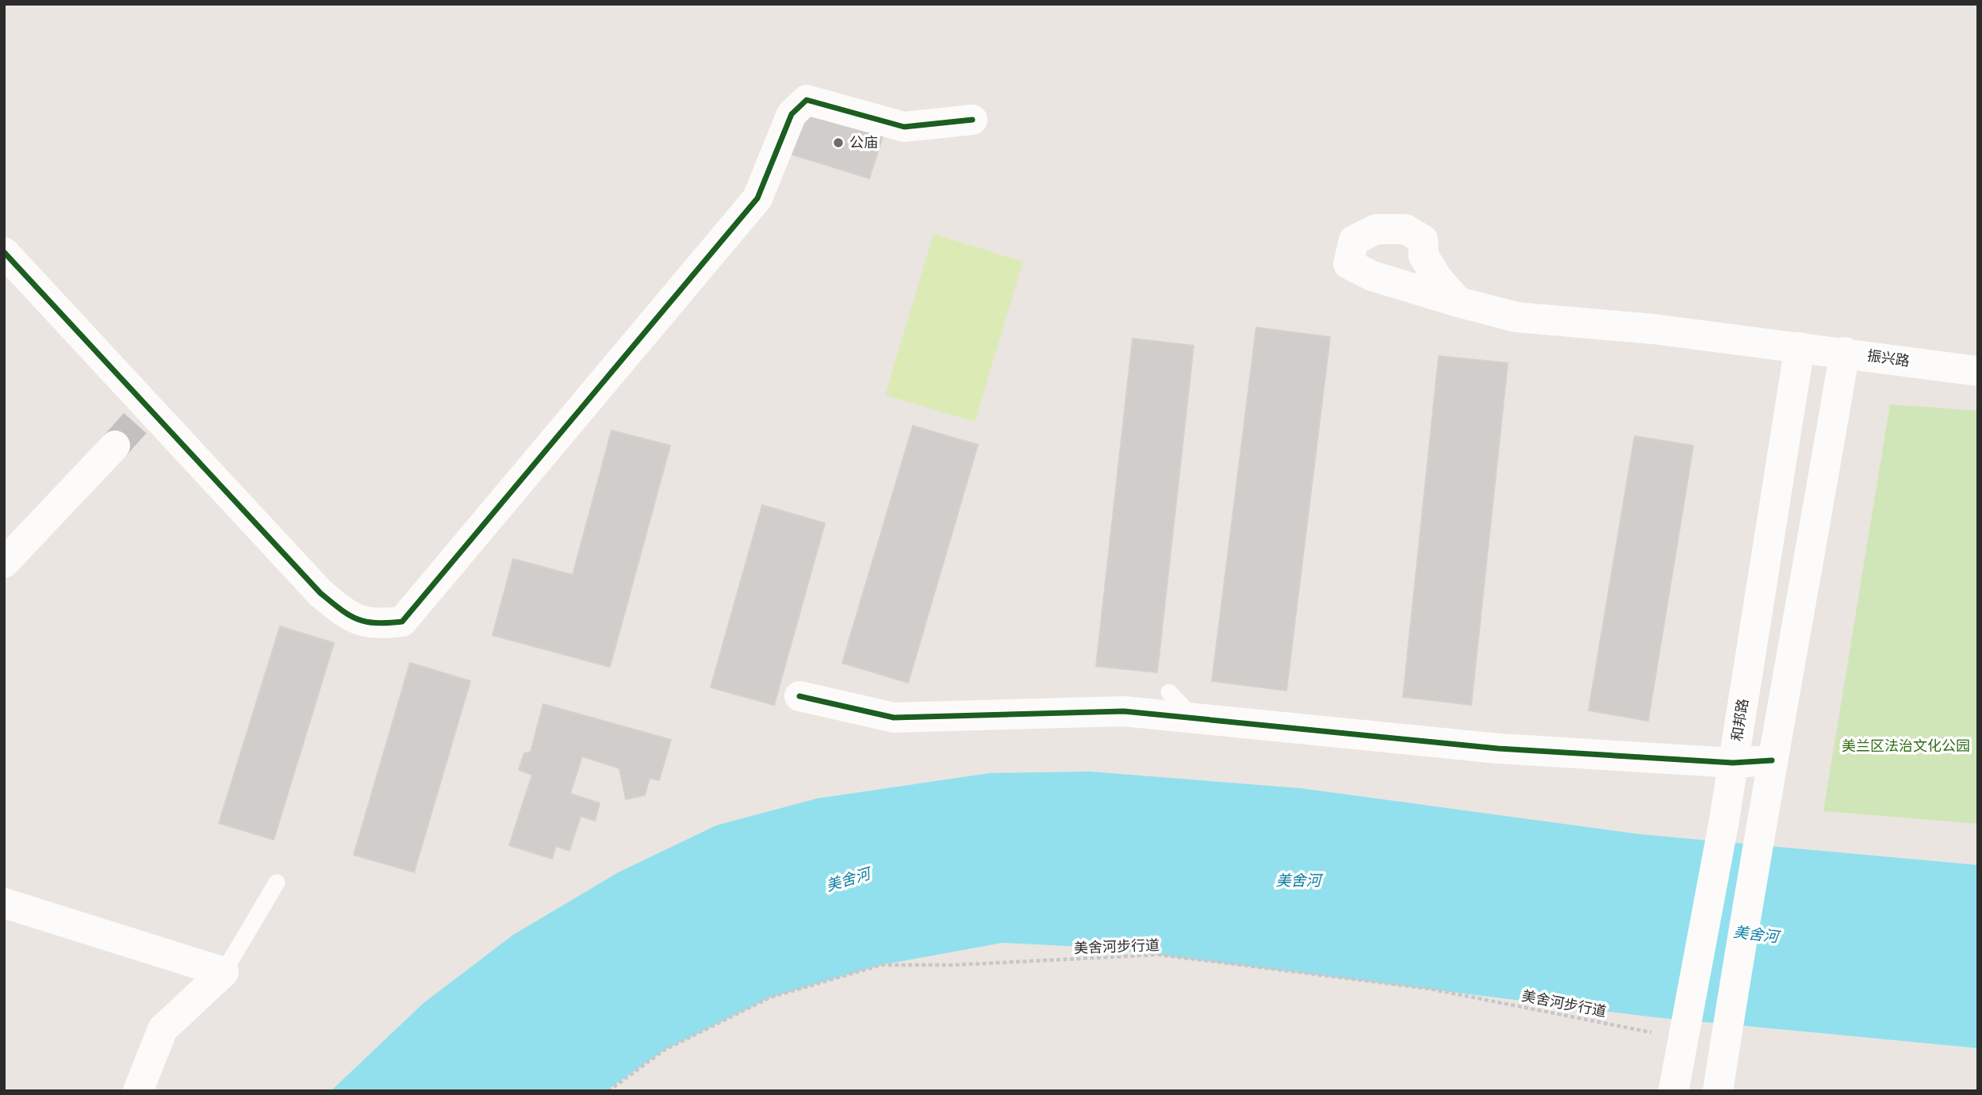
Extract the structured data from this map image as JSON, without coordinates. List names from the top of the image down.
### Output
{
  "streets": {
    "street": ["振兴路", "和邦路"],
    "path": ["美舍河步行道"]
  },
  "crossings": [
    ["振兴路", "和邦路"],
    ["和邦路", "美舍河步行道"]
  ],
  "water": ["美舍河"],
  "parks": ["美兰区法治文化公园"],
  "places": ["公庙"]
}
